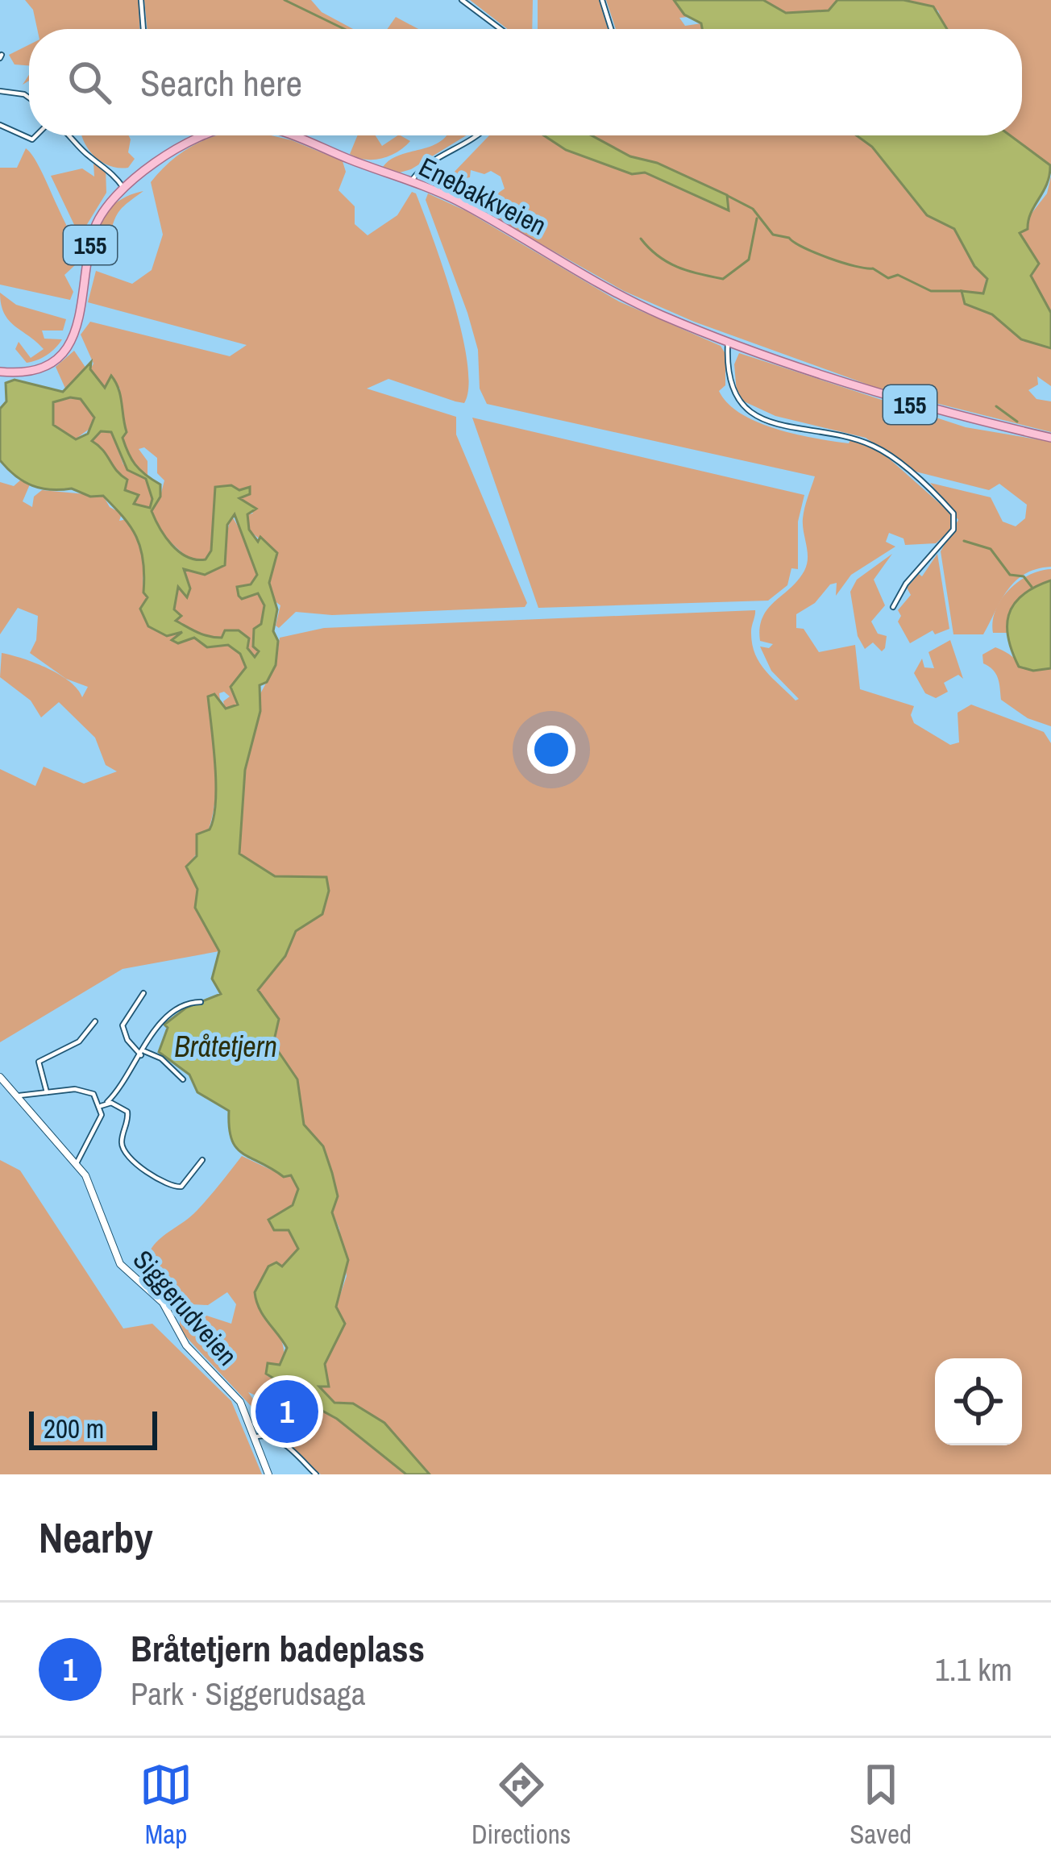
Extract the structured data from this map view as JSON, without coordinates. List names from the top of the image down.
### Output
{
  "streets": {
    "main road": ["Enebakkveien", "155", "Siggerudveien"]
  },
  "water": ["Bråtetjern"],
  "scale_bar": "200 m",
  "page": {
    "search": "Search here",
    "pins": "1",
    "scale": "200 m",
    "heading": "Nearby",
    "list": [
      {
        "mark": "1",
        "name": "Bråtetjern badeplass",
        "note": "Park · Siggerudsaga",
        "value": "1.1 km"
      }
    ],
    "nav": ["Map", "Directions", "Saved"]
  }
}
